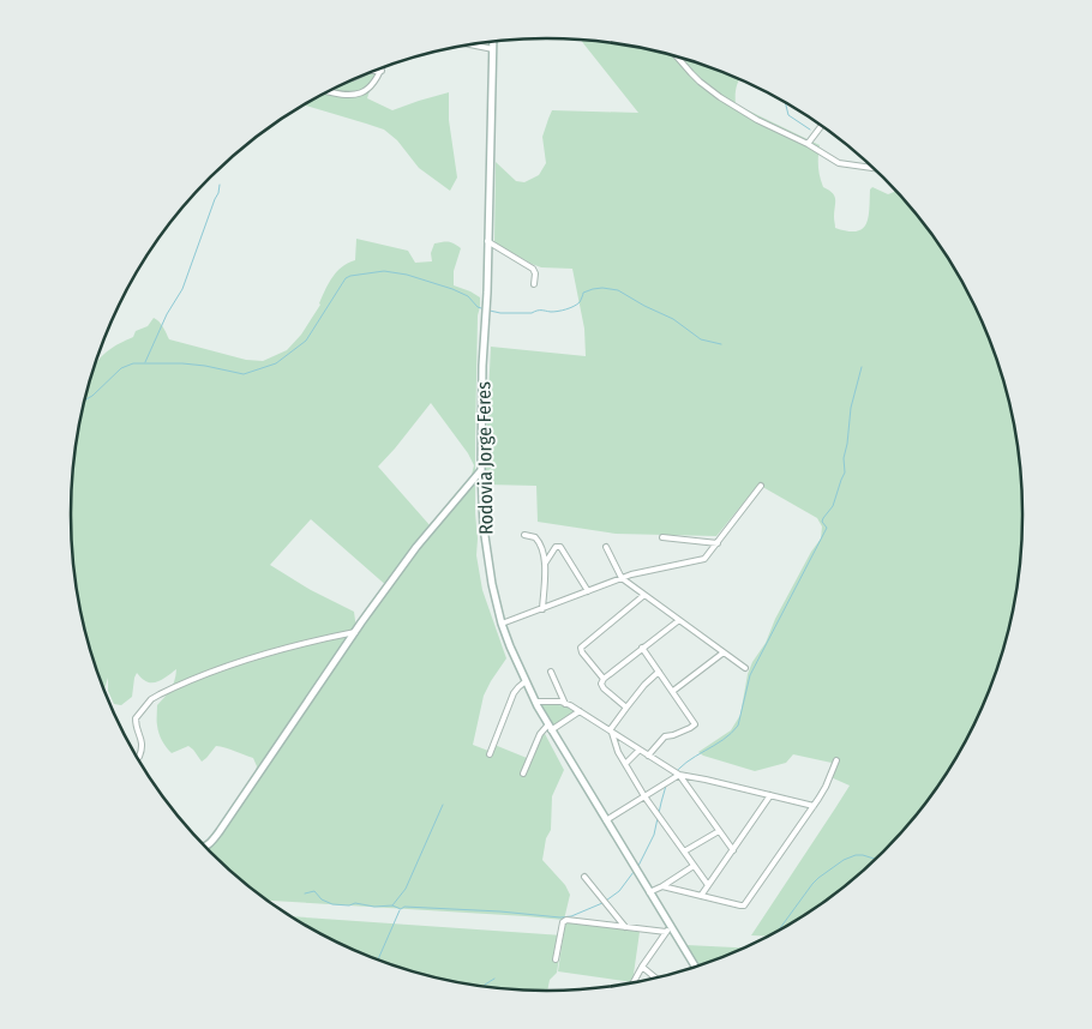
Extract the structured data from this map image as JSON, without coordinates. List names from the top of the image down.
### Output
{
  "streets": {
    "main road": ["Rodovia Jorge Feres"]
  }
}
